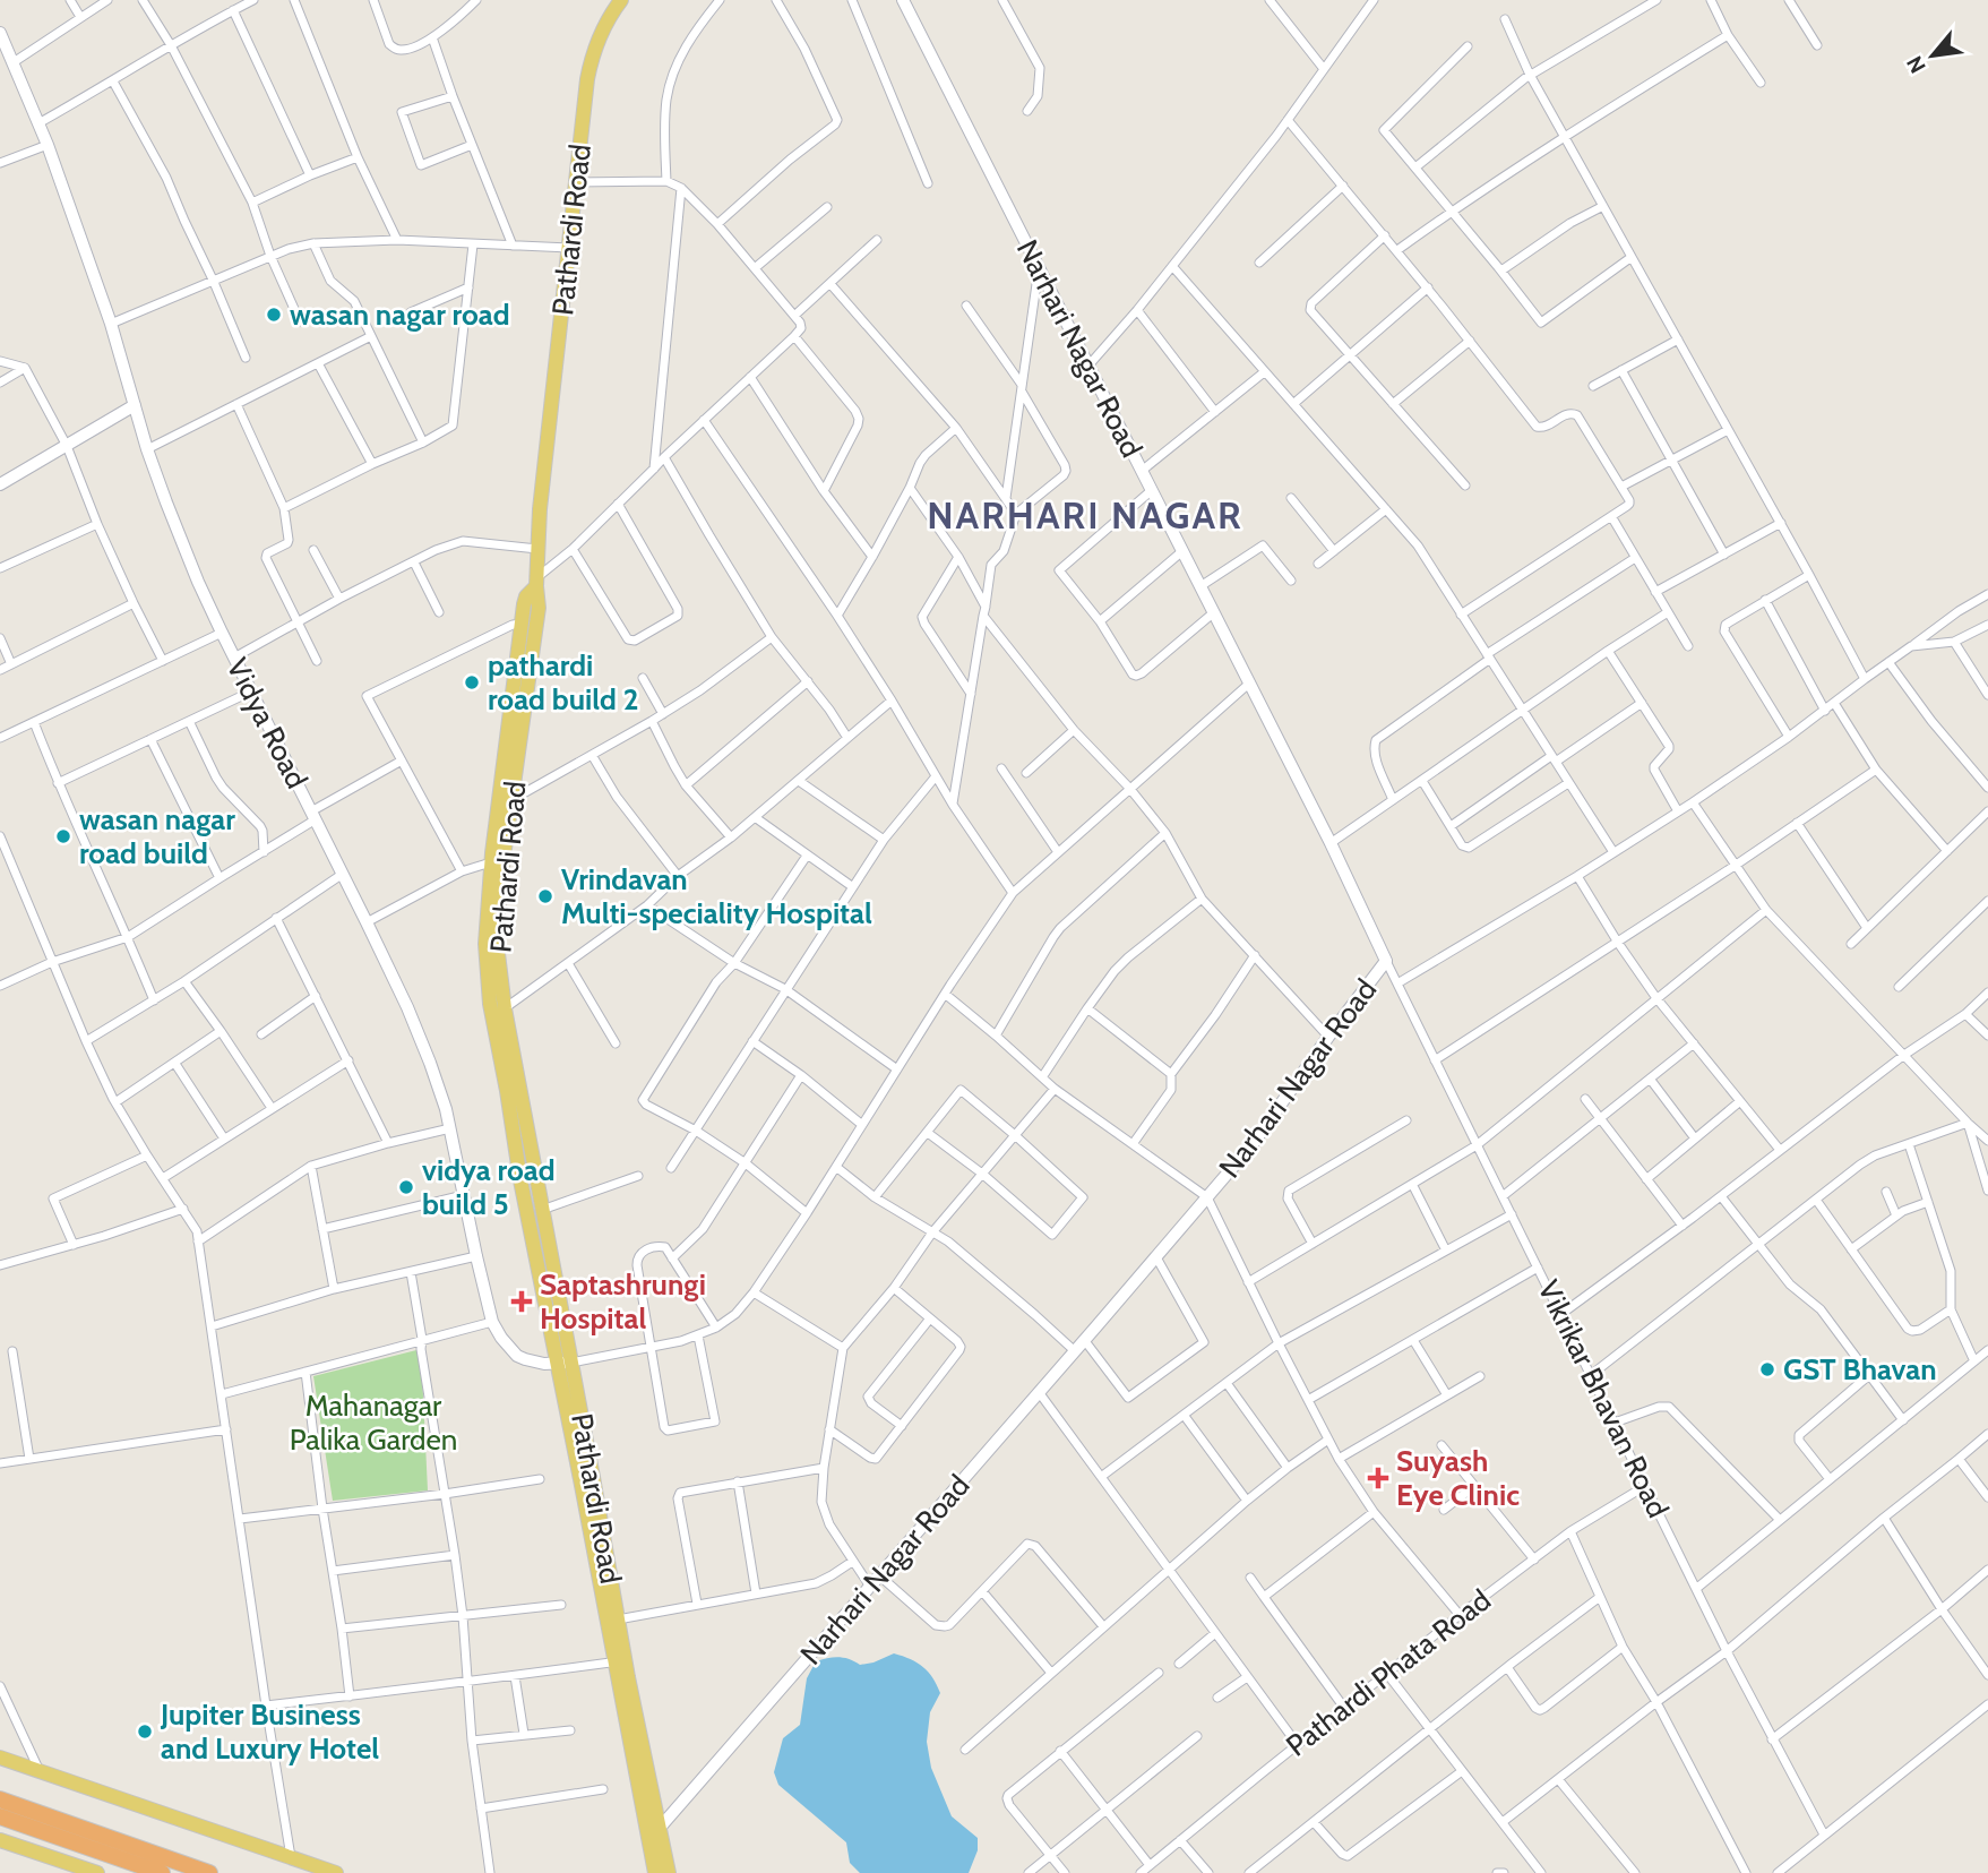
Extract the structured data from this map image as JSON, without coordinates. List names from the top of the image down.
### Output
{
  "streets": {
    "main road": ["Pathardi Road"],
    "street": [
      "Narhari Nagar Road",
      "Vidya Road",
      "Vikrikar Bhavan Road",
      "Pathardi Phata Road"
    ]
  },
  "crossings": [
    ["Pathardi Road", "Vidya Road"],
    ["Narhari Nagar Road", "Vikrikar Bhavan Road"],
    ["Vikrikar Bhavan Road", "Pathardi Phata Road"]
  ],
  "districts": ["NARHARI NAGAR"],
  "parks": ["Mahanagar Palika Garden"],
  "places": {
    "other": [
      "wasan nagar road",
      "pathardi road build 2",
      "wasan nagar road build",
      "Vrindavan Multi-speciality Hospital",
      "vidya road build 5",
      "GST Bhavan",
      "Jupiter Business and Luxury Hotel"
    ],
    "health": ["Saptashrungi Hospital", "Suyash Eye Clinic"]
  },
  "north": "bottom left"
}
